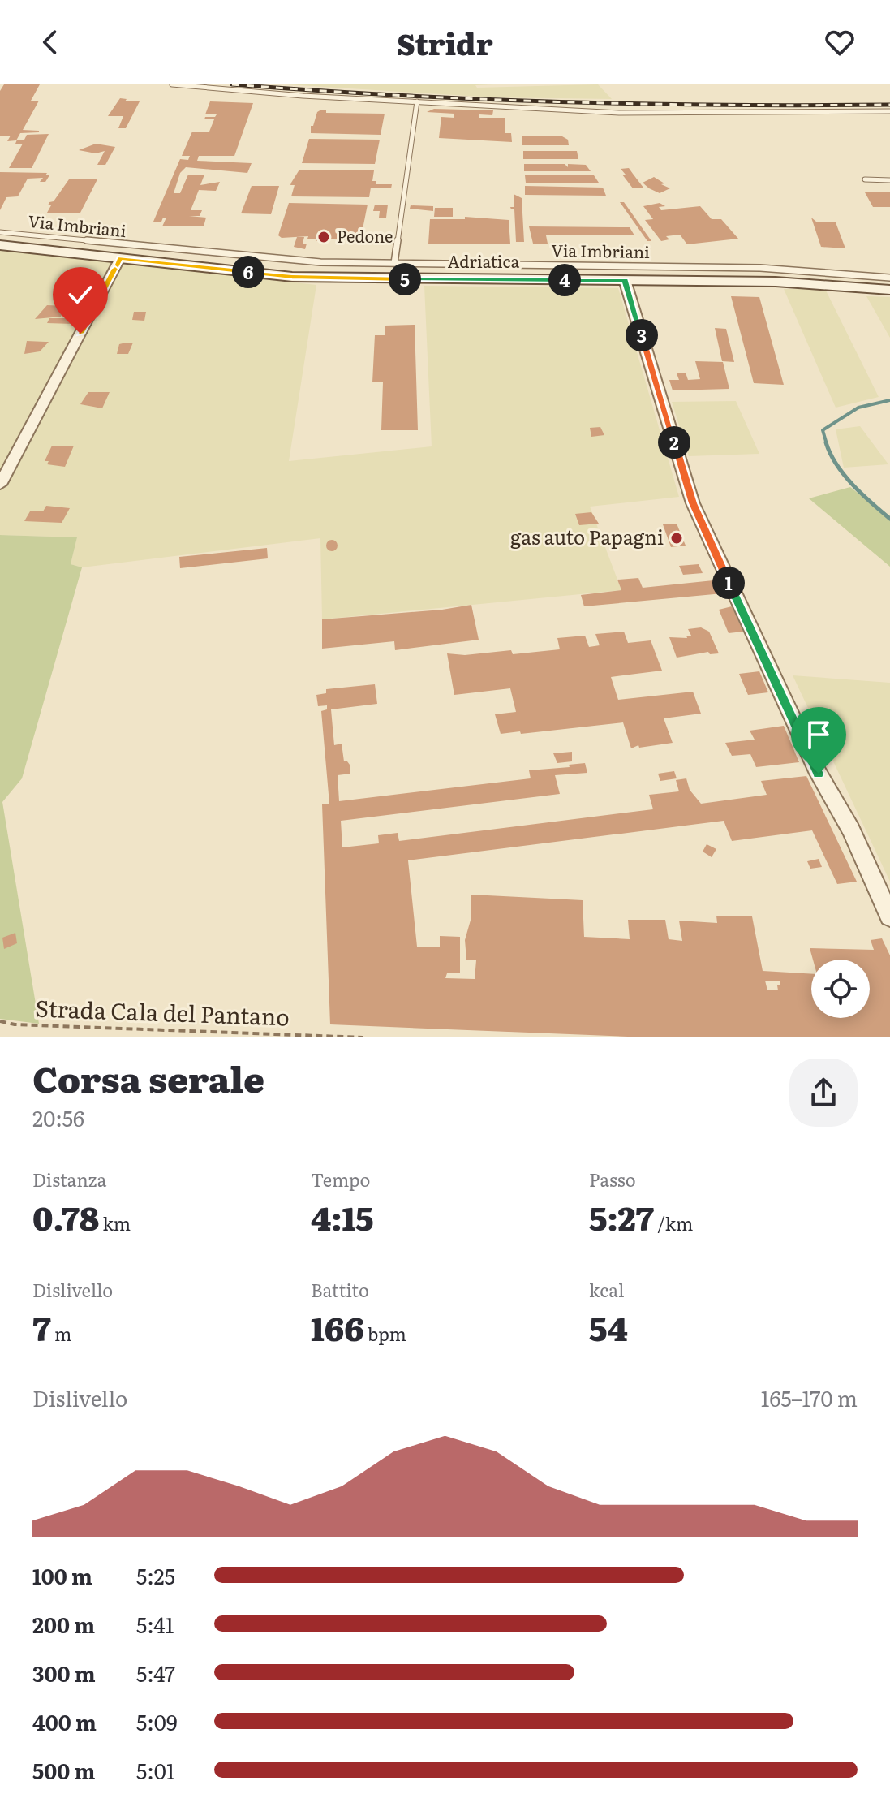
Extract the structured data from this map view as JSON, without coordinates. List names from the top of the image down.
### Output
{
  "streets": {
    "main road": ["Adriatica"],
    "lane": ["Via Imbriani"],
    "path": ["Strada Cala del Pantano"]
  },
  "places": ["Pedone", "gas auto Papagni"],
  "page": {
    "header": "Stridr",
    "pins": [
      "6",
      "5",
      "4",
      "3",
      "2",
      "1"
    ],
    "heading": ["Corsa serale", "20:56"],
    "stats": [
      ["Distanza", "0.78 km"],
      ["Tempo", "4:15"],
      ["Passo", "5:27 /km"],
      ["Dislivello", "7 m"],
      ["Battito", "166 bpm"],
      ["kcal", "54"]
    ],
    "chart": ["Dislivello", "165–170 m"],
    "list": [
      {
        "name": "100 m",
        "note": "5:25"
      },
      {
        "name": "200 m",
        "note": "5:41"
      },
      {
        "name": "300 m",
        "note": "5:47"
      },
      {
        "name": "400 m",
        "note": "5:09"
      },
      {
        "name": "500 m",
        "note": "5:01"
      }
    ]
  }
}
